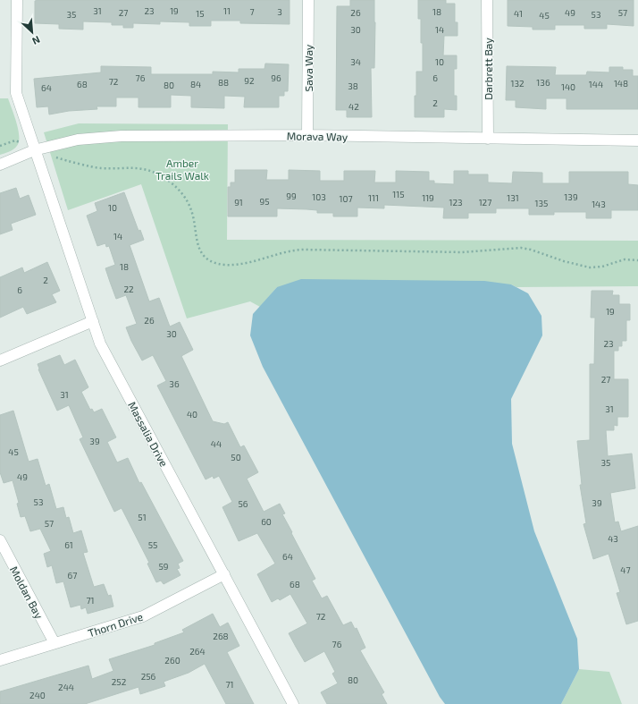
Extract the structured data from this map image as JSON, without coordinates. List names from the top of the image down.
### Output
{
  "streets": {
    "street": [
      "Sava Way",
      "Darbrett Bay",
      "Morava Way",
      "Massalia Drive",
      "Moldan Bay",
      "Thorn Drive"
    ]
  },
  "crossings": [
    ["Sava Way", "Morava Way"],
    ["Darbrett Bay", "Morava Way"],
    ["Morava Way", "Massalia Drive"],
    ["Massalia Drive", "Thorn Drive"],
    ["Moldan Bay", "Thorn Drive"]
  ],
  "parks": ["Amber Trails Walk"],
  "house_numbers": [
    "31",
    "23",
    "19",
    "11",
    "7",
    "3",
    "18",
    "27",
    "26",
    "49",
    "57",
    "15",
    "41",
    "35",
    "53",
    "45",
    "30",
    "14",
    "34",
    "10",
    "76",
    "96",
    "6",
    "92",
    "72",
    "88",
    "136",
    "132",
    "148",
    "68",
    "84",
    "144",
    "80",
    "38",
    "140",
    "64",
    "2",
    "42",
    "115",
    "99",
    "103",
    "139",
    "111",
    "119",
    "131",
    "107",
    "95",
    "91",
    "123",
    "127",
    "135",
    "143",
    "10",
    "14",
    "18",
    "2",
    "22",
    "6",
    "19",
    "26",
    "30",
    "23",
    "27",
    "36",
    "31",
    "31",
    "40",
    "39",
    "44",
    "45",
    "50",
    "35",
    "49",
    "53",
    "39",
    "56",
    "51",
    "60",
    "57",
    "43",
    "61",
    "55",
    "64",
    "59",
    "47",
    "67",
    "68",
    "71",
    "72",
    "268",
    "76",
    "264",
    "260",
    "256",
    "80",
    "252",
    "71",
    "244",
    "240"
  ],
  "north": "bottom right"
}
